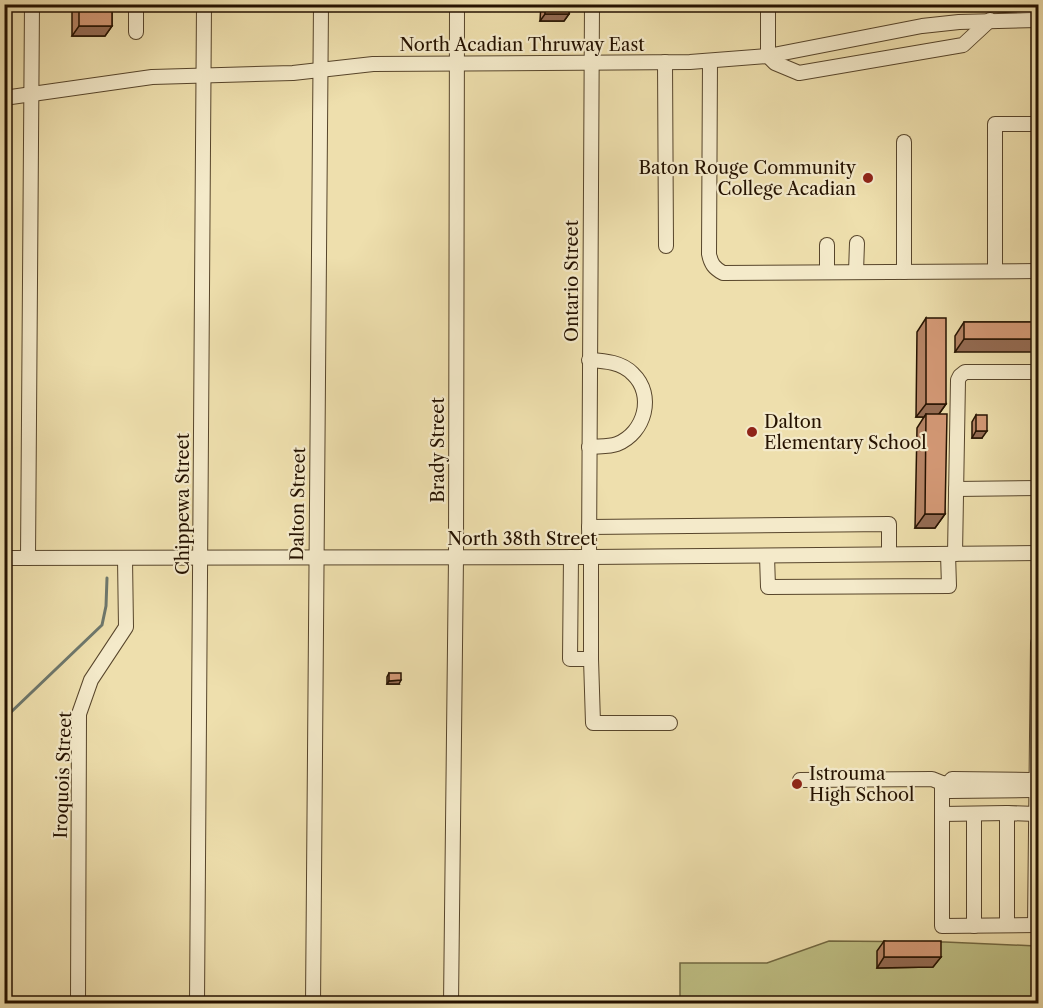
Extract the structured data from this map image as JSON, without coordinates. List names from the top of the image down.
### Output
{
  "streets": {
    "street": [
      "North Acadian Thruway East",
      "Ontario Street",
      "Brady Street",
      "Chippewa Street",
      "Dalton Street",
      "North 38th Street",
      "Iroquois Street"
    ]
  },
  "crossings": [
    ["North Acadian Thruway East", "Ontario Street"],
    ["North Acadian Thruway East", "Brady Street"],
    ["North Acadian Thruway East", "Chippewa Street"],
    ["North Acadian Thruway East", "Dalton Street"],
    ["Ontario Street", "North 38th Street"],
    ["Brady Street", "North 38th Street"],
    ["Chippewa Street", "North 38th Street"],
    ["Dalton Street", "North 38th Street"],
    ["North 38th Street", "Iroquois Street"]
  ],
  "places": ["Baton Rouge Community College Acadian", "Dalton Elementary School", "Istrouma High School"]
}
